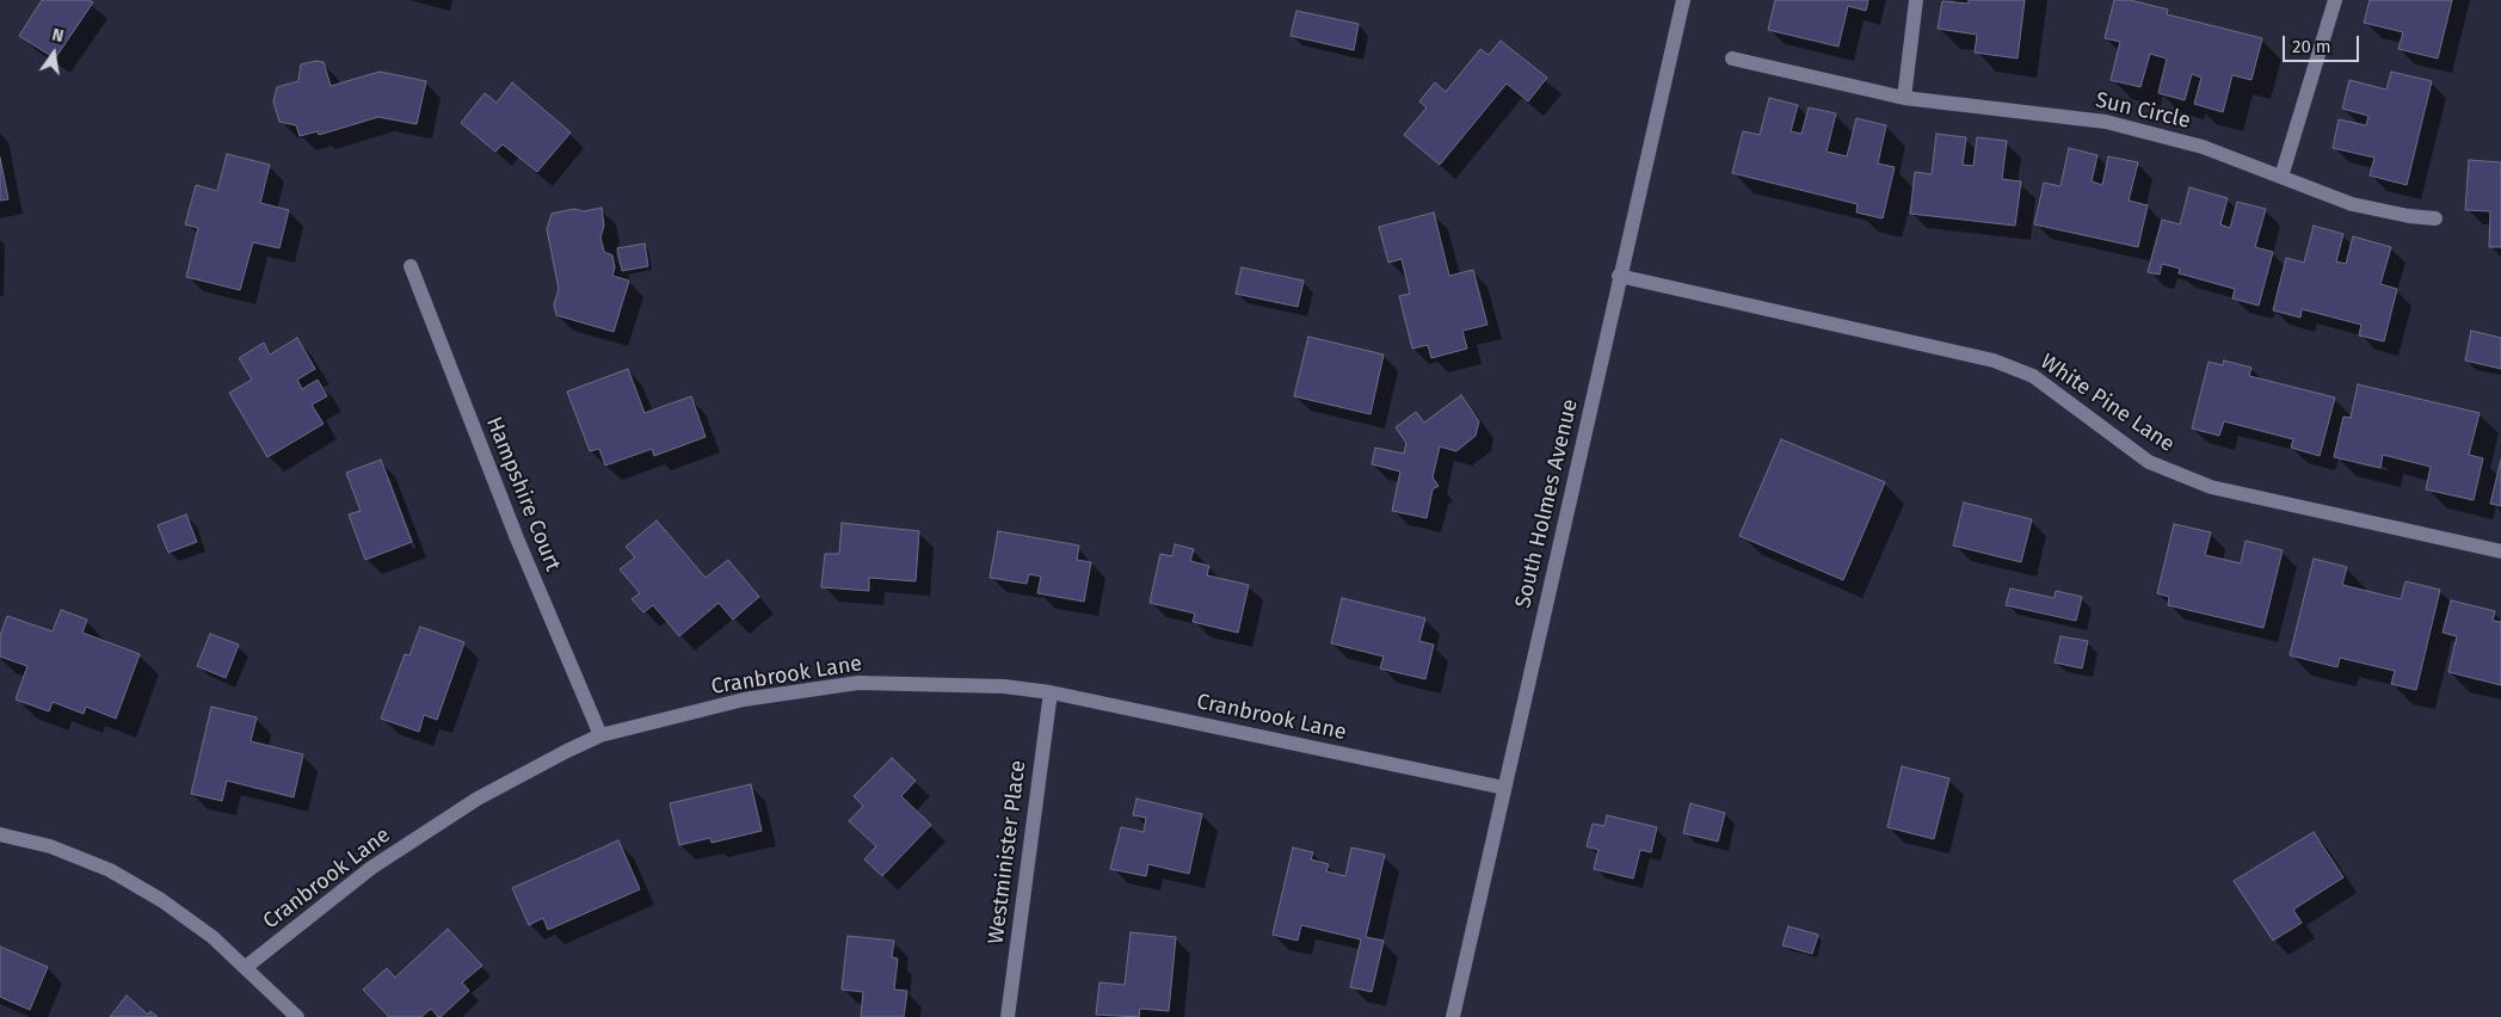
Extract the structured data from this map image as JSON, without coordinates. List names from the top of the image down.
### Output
{
  "streets": {
    "street": [
      "Sun Circle",
      "White Pine Lane",
      "Hampshire Court",
      "South Holmes Avenue",
      "Cranbrook Lane",
      "Westminister Place"
    ]
  },
  "crossings": [
    ["White Pine Lane", "South Holmes Avenue"],
    ["Hampshire Court", "Cranbrook Lane"],
    ["South Holmes Avenue", "Cranbrook Lane"],
    ["Cranbrook Lane", "Westminister Place"]
  ],
  "scale_bar": "20 m",
  "north": "top"
}
